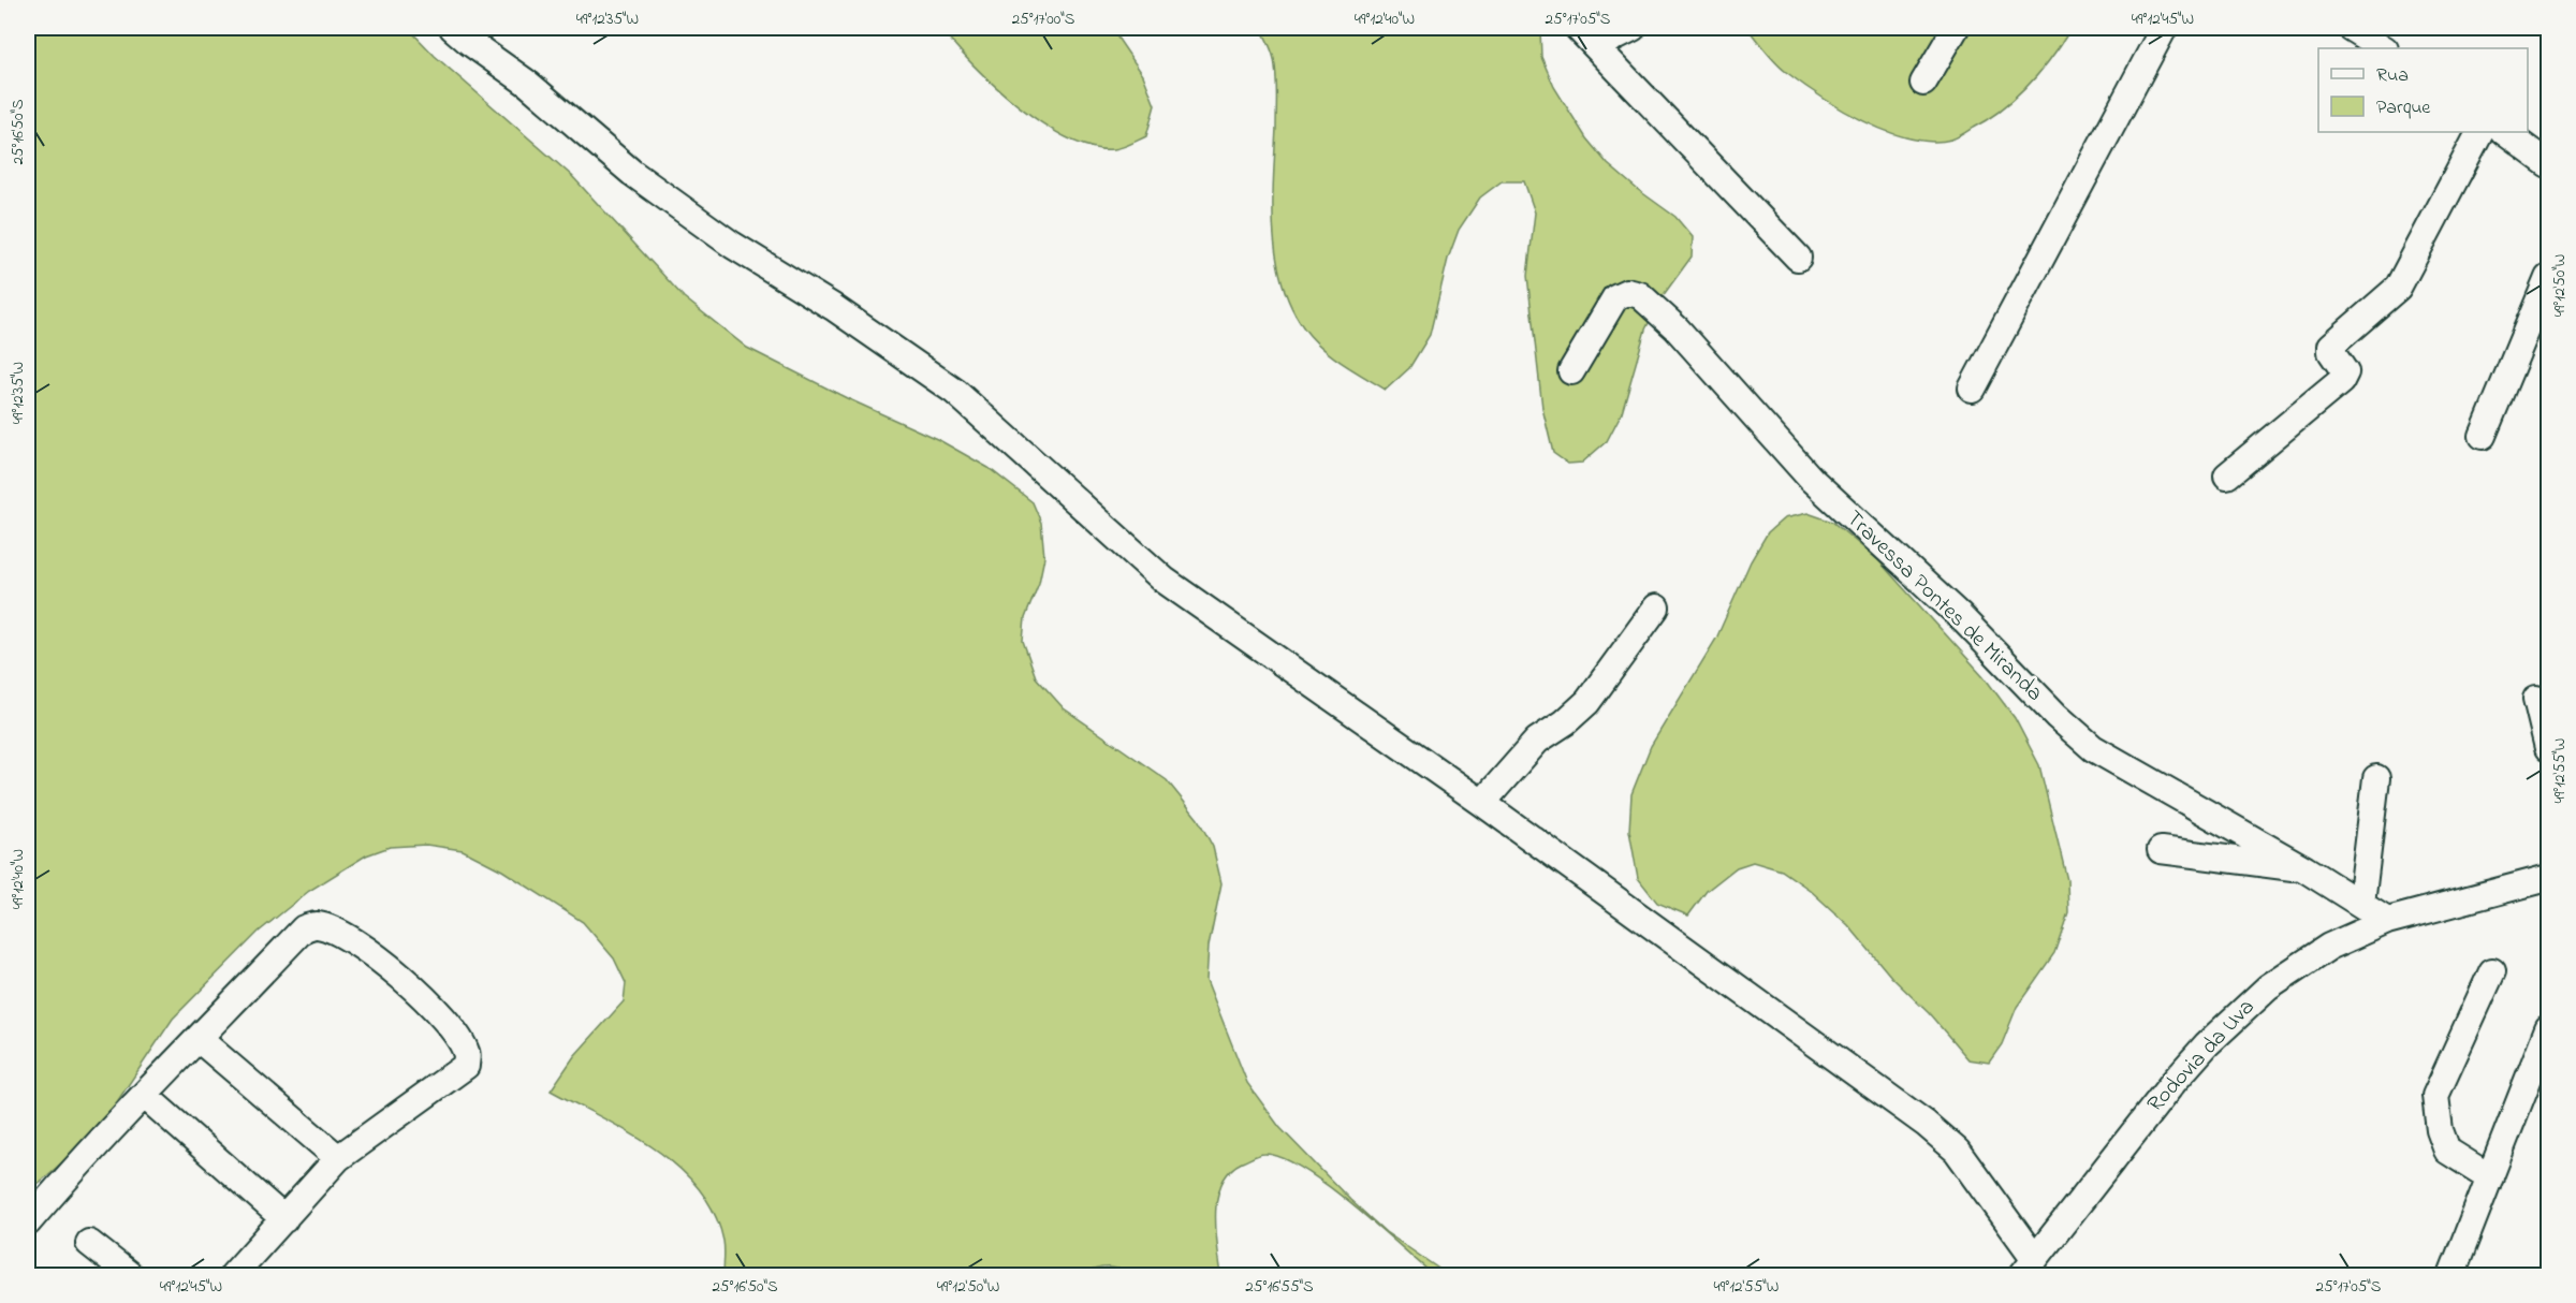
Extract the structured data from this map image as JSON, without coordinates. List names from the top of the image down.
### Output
{
  "streets": {
    "street": ["Travessa Pontes de Miranda", "Rodovia da Uva"]
  },
  "crossings": [
    ["Travessa Pontes de Miranda", "Rodovia da Uva"]
  ],
  "legend": ["Rua", "Parque"],
  "coordinates": [
    "49°12'35\"W",
    "25°17'00\"S",
    "49°12'40\"W",
    "25°17'05\"S",
    "49°12'45\"W",
    "25°16'50\"S",
    "49°12'50\"W",
    "49°12'55\"W",
    "25°16'55\"S"
  ]
}
